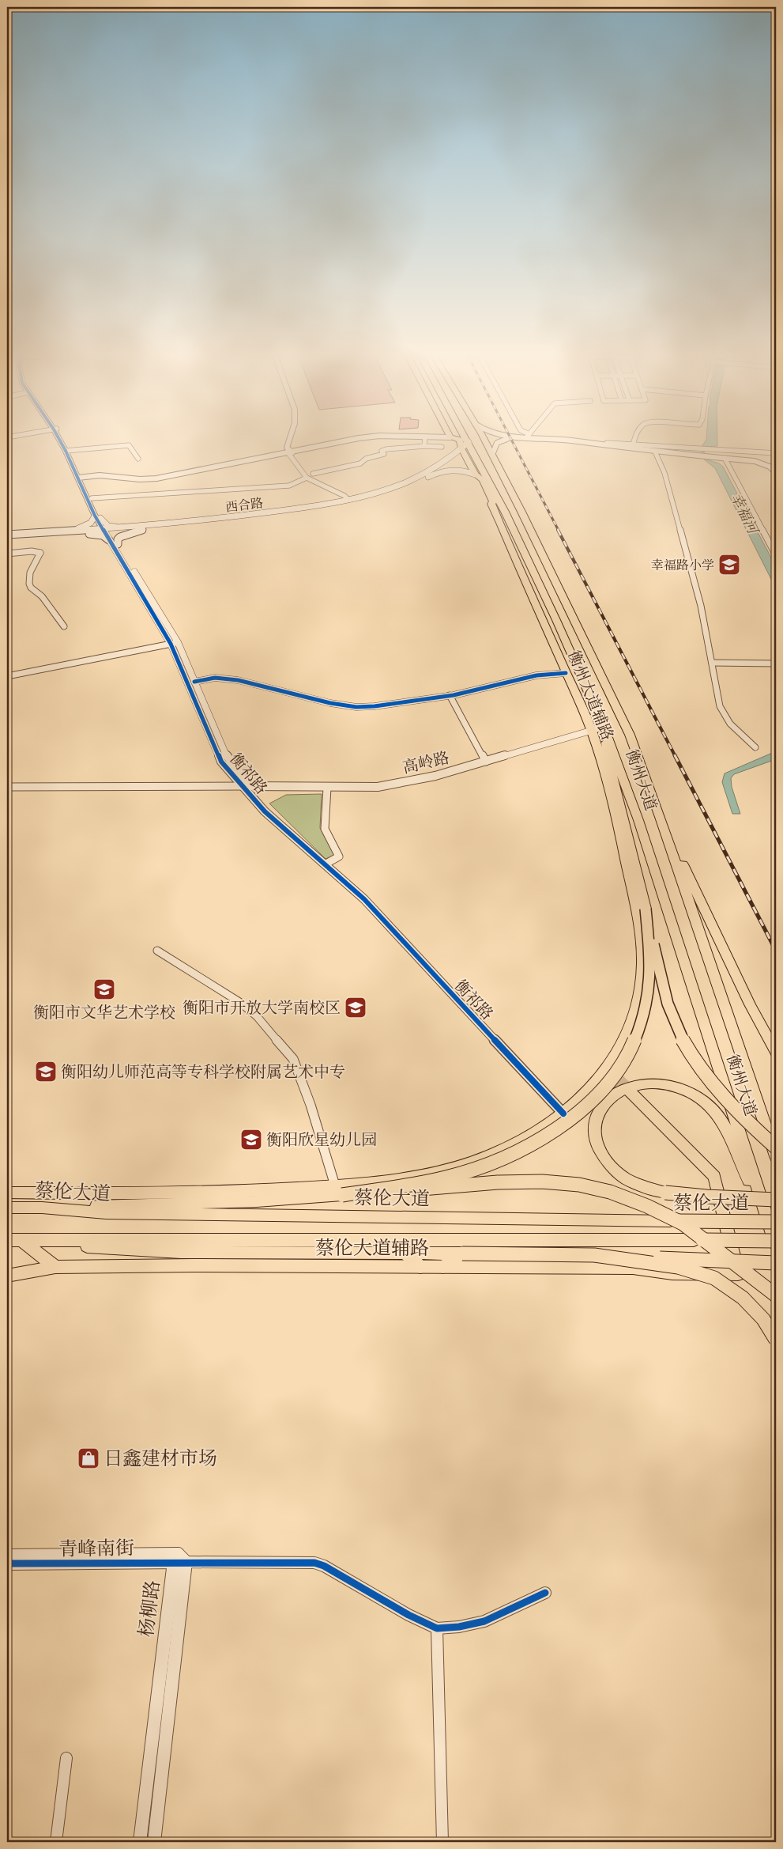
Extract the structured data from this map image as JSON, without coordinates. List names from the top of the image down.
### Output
{
  "streets": {
    "main road": [
      "西合路",
      "衡州大道辅路",
      "衡州大道",
      "蔡伦大道",
      "蔡伦大道辅路"
    ],
    "street": [
      "高岭路",
      "衡祁路",
      "青峰南街",
      "杨柳路"
    ]
  },
  "crossings": [
    ["西合路", "衡祁路"],
    ["西合路", "衡州大道"],
    ["衡州大道辅路", "高岭路"],
    ["衡州大道辅路", "衡祁路"],
    ["衡州大道辅路", "衡州大道"],
    ["高岭路", "衡祁路"],
    ["高岭路", "衡州大道"],
    ["衡州大道", "蔡伦大道"],
    ["青峰南街", "杨柳路"]
  ],
  "water": ["幸福河"],
  "places": {
    "school or university": [
      "幸福路小学",
      "衡阳市文华艺术学校",
      "衡阳市开放大学南校区",
      "衡阳幼儿师范高等专科学校附属艺术中专",
      "衡阳欣星幼儿园"
    ],
    "shop": ["日鑫建材市场"]
  }
}
